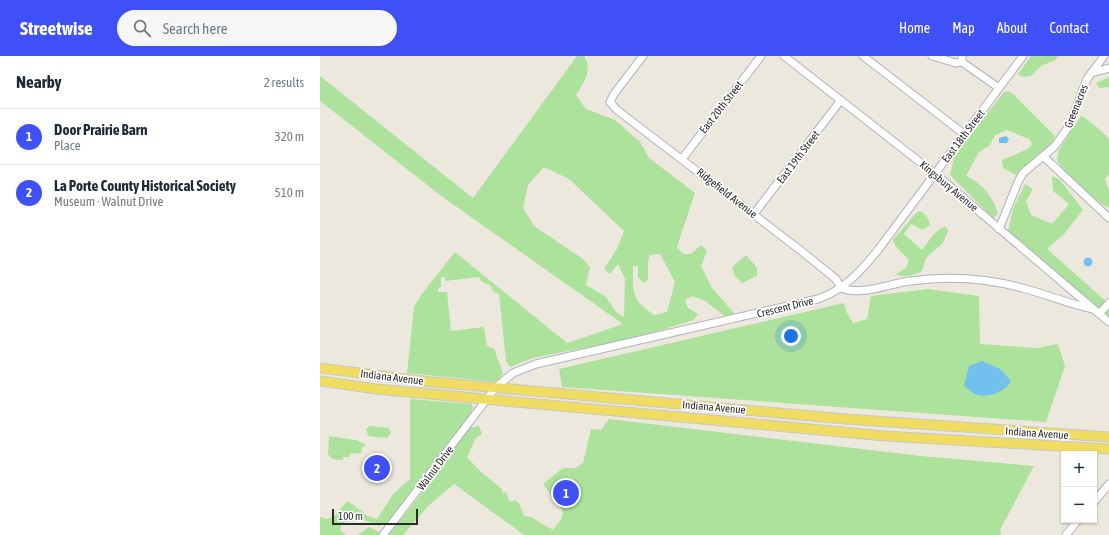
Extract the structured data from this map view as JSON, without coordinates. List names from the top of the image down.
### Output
{
  "streets": {
    "main road": ["Indiana Avenue"],
    "street": [
      "Greenacres",
      "East 20th Street",
      "East 18th Street",
      "East 19th Street",
      "Kingsbury Avenue",
      "Ridgefield Avenue",
      "Crescent Drive",
      "Walnut Drive"
    ]
  },
  "crossings": [
    ["Greenacres", "Kingsbury Avenue"],
    ["East 20th Street", "Ridgefield Avenue"],
    ["East 18th Street", "Kingsbury Avenue"],
    ["East 18th Street", "Ridgefield Avenue"],
    ["East 18th Street", "Crescent Drive"],
    ["East 19th Street", "Kingsbury Avenue"],
    ["East 19th Street", "Ridgefield Avenue"],
    ["Ridgefield Avenue", "Crescent Drive"],
    ["Crescent Drive", "Indiana Avenue"],
    ["Crescent Drive", "Walnut Drive"],
    ["Indiana Avenue", "Walnut Drive"]
  ],
  "scale_bar": "100 m",
  "page": {
    "header": "Streetwise",
    "search": "Search here",
    "nav": [
      "Home",
      "Map",
      "About",
      "Contact"
    ],
    "heading": ["Nearby", "2 results"],
    "list": [
      {
        "mark": "1",
        "name": "Door Prairie Barn",
        "note": "Place",
        "value": "320 m"
      },
      {
        "mark": "2",
        "name": "La Porte County Historical Society",
        "note": "Museum · Walnut Drive",
        "value": "510 m"
      }
    ],
    "map_buttons": ["+", "−"],
    "pins": ["2", "1"],
    "scale": "100 m"
  }
}
